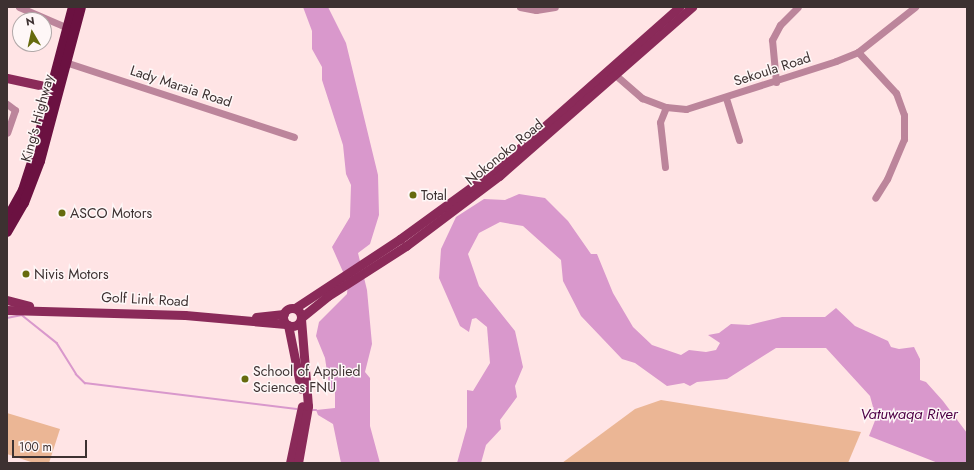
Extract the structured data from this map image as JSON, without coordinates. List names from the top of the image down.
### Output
{
  "streets": {
    "highway": ["King's Highway"],
    "main road": ["Nokonoko Road", "Golf Link Road"],
    "street": ["Sekoula Road", "Lady Maraia Road"]
  },
  "crossings": [
    ["Sekoula Road", "Nokonoko Road"],
    ["Lady Maraia Road", "King's Highway"],
    ["Nokonoko Road", "Golf Link Road"]
  ],
  "water": ["Vatuwaqa River"],
  "places": [
    "Total",
    "ASCO Motors",
    "Nivis Motors",
    "School of Applied Sciences FNU"
  ],
  "scale_bar": "100 m",
  "north": "top"
}
